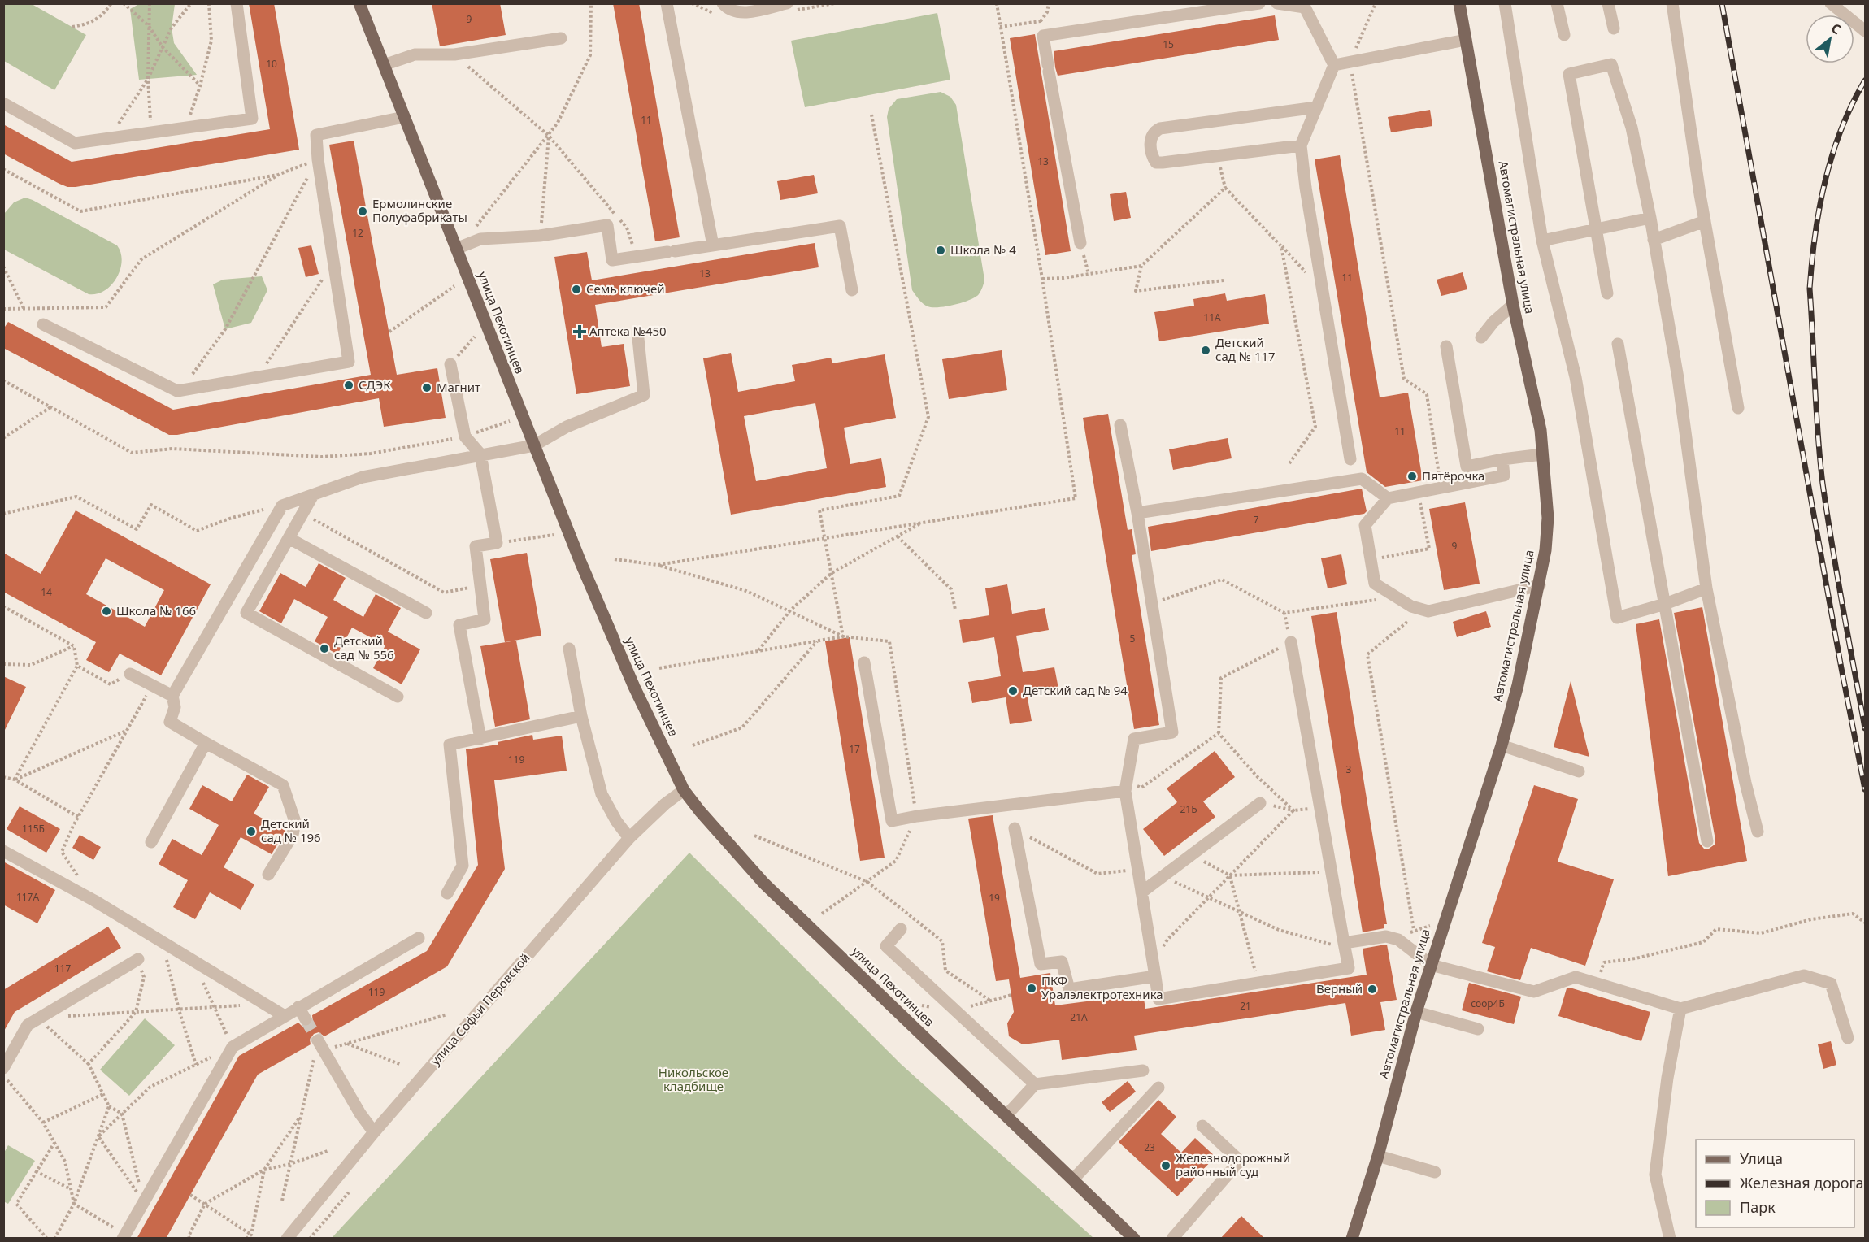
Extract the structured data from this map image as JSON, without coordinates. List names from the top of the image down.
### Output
{
  "streets": {
    "main road": ["Автомагистральная улица", "улица Пехотинцев"],
    "street": ["улица Софьи Перовской"]
  },
  "crossings": [
    ["улица Пехотинцев", "улица Софьи Перовской"]
  ],
  "parks": ["Никольское кладбище"],
  "places": {
    "other": [
      "Ермолинские Полуфабрикаты",
      "Школа № 4",
      "Семь ключей",
      "Детский сад № 117",
      "СДЭК",
      "Магнит",
      "Пятёрочка",
      "Школа № 166",
      "Детский сад № 556",
      "Детский сад № 94",
      "Детский сад № 196",
      "ПКФ Уралэлектротехника",
      "Верный",
      "Железнодорожный районный суд"
    ],
    "health": ["Аптека №450"]
  },
  "house_numbers": [
    "9",
    "15",
    "10",
    "11",
    "13",
    "12",
    "13",
    "11",
    "11А",
    "11",
    "7",
    "9",
    "14",
    "5",
    "17",
    "119",
    "3",
    "21Б",
    "115Б",
    "117А",
    "19",
    "117",
    "119",
    "соор4Б",
    "21",
    "21А",
    "23"
  ],
  "legend": ["Улица", "Железная дорога", "Парк"],
  "north": "top right"
}
